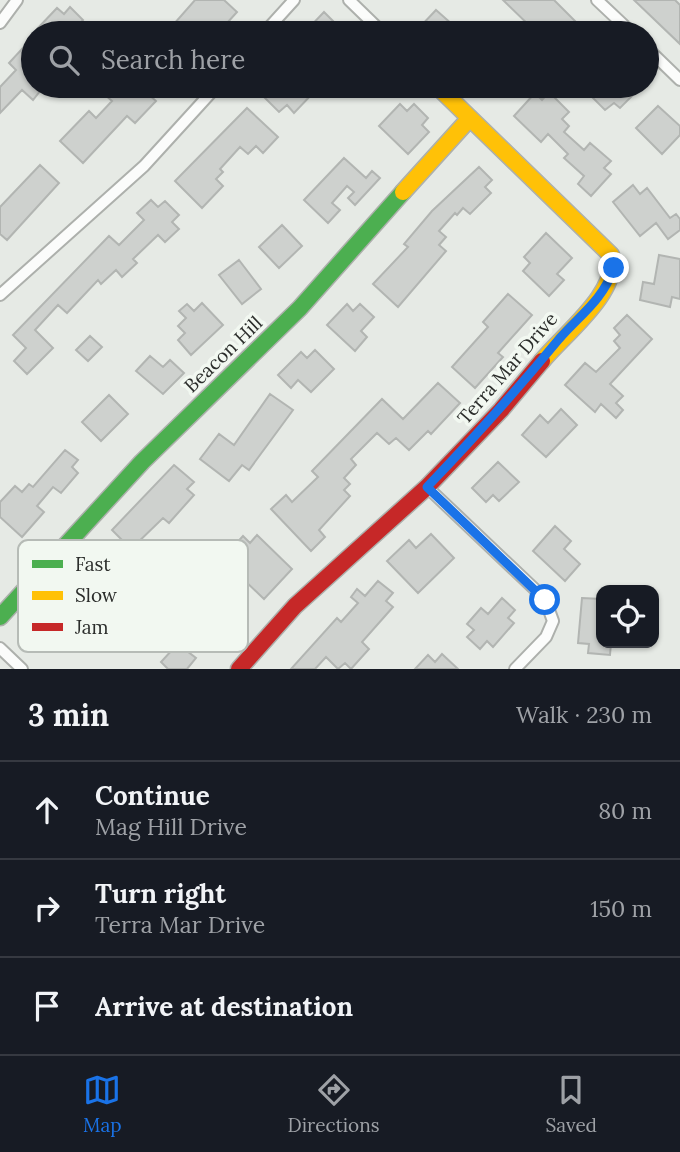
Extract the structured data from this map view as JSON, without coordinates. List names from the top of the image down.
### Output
{
  "streets": {
    "street": ["Beacon Hill", "Terra Mar Drive"]
  },
  "crossings": [
    ["Beacon Hill", "Terra Mar Drive"]
  ],
  "legend": ["Fast", "Slow", "Jam"],
  "page": {
    "search": "Search here",
    "heading": ["3 min", "Walk · 230 m"],
    "list": [
      ["Continue", "Mag Hill Drive", "80 m"],
      ["Turn right", "Terra Mar Drive", "150 m"],
      "Arrive at destination"
    ],
    "nav": ["Map", "Directions", "Saved"]
  }
}
